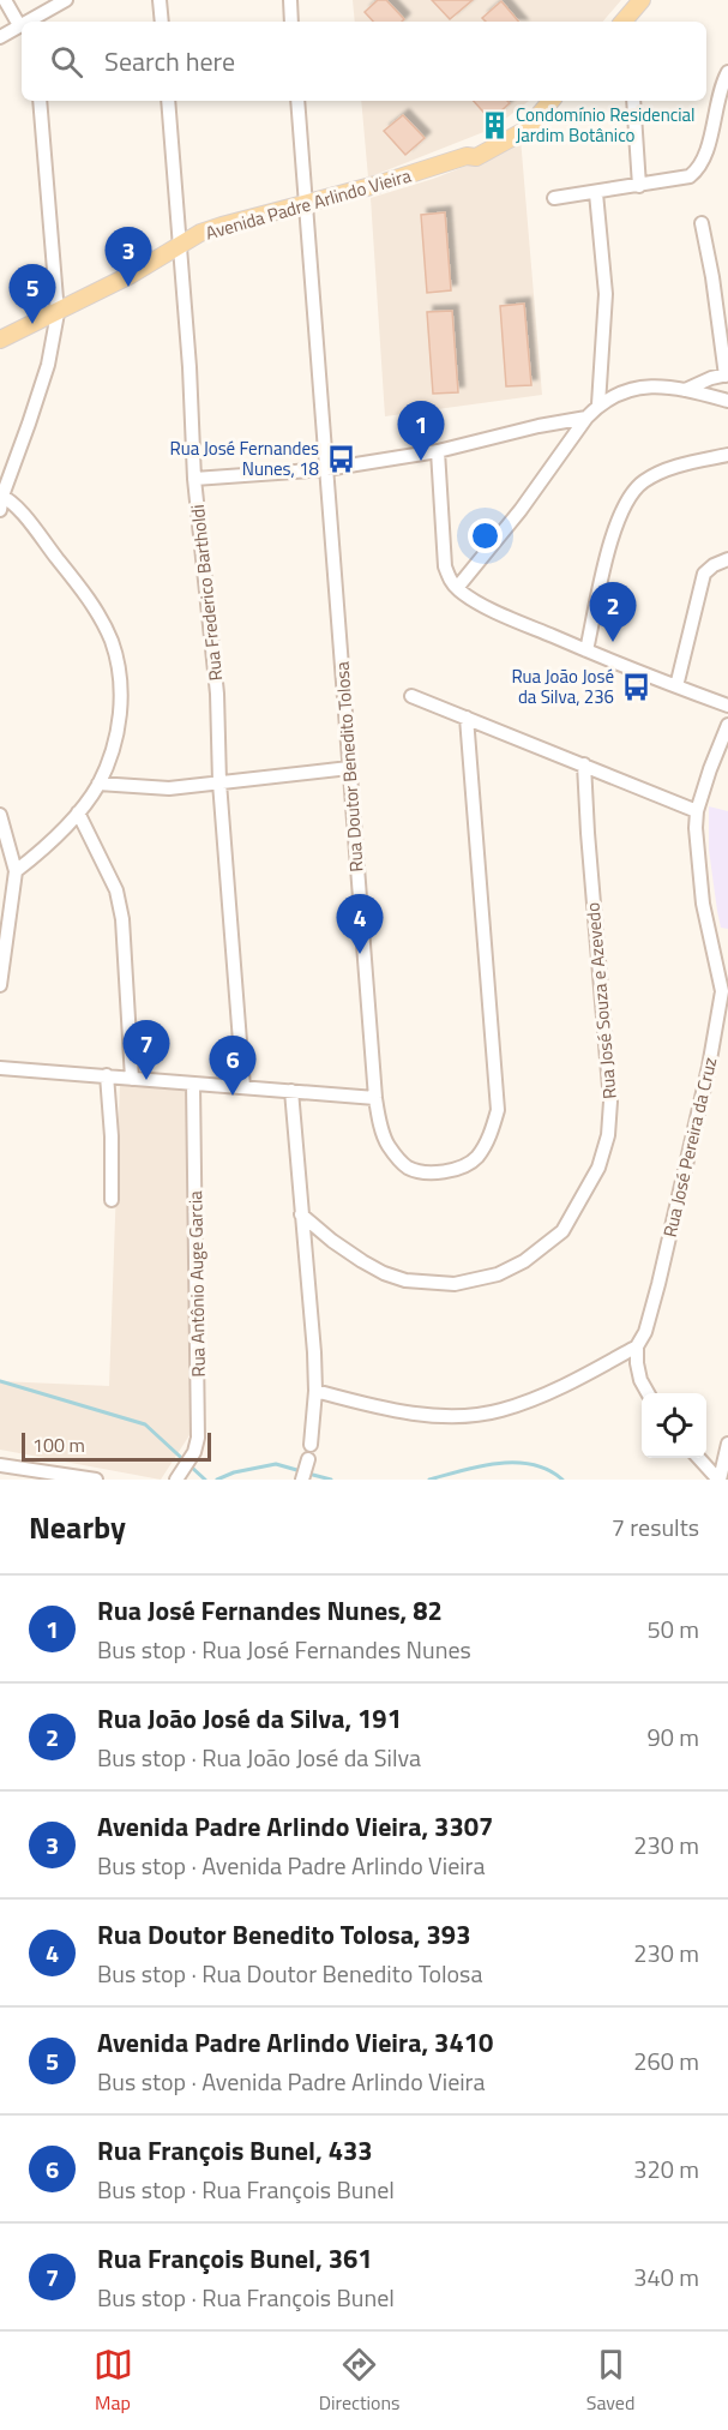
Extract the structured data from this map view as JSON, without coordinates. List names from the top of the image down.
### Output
{
  "streets": {
    "main road": ["Avenida Padre Arlindo Vieira"],
    "street": [
      "Rua Frederico Bartholdi",
      "Rua Doutor Benedito Tolosa",
      "Rua José Souza e Azevedo",
      "Rua José Pereira da Cruz",
      "Rua Antônio Auge Garcia"
    ]
  },
  "crossings": [
    ["Avenida Padre Arlindo Vieira", "Rua Frederico Bartholdi"],
    ["Avenida Padre Arlindo Vieira", "Rua Doutor Benedito Tolosa"]
  ],
  "places": {
    "building": ["Condomínio Residencial Jardim Botânico"],
    "bus stop": ["Rua José Fernandes Nunes, 18", "Rua João José da Silva, 236"]
  },
  "scale_bar": "100 m",
  "page": {
    "search": "Search here",
    "pins": [
      "3",
      "5",
      "1",
      "2",
      "4",
      "7",
      "6"
    ],
    "scale": "100 m",
    "heading": ["Nearby", "7 results"],
    "list": [
      {
        "mark": "1",
        "name": "Rua José Fernandes Nunes, 82",
        "note": "Bus stop · Rua José Fernandes Nunes",
        "value": "50 m"
      },
      {
        "mark": "2",
        "name": "Rua João José da Silva, 191",
        "note": "Bus stop · Rua João José da Silva",
        "value": "90 m"
      },
      {
        "mark": "3",
        "name": "Avenida Padre Arlindo Vieira, 3307",
        "note": "Bus stop · Avenida Padre Arlindo Vieira",
        "value": "230 m"
      },
      {
        "mark": "4",
        "name": "Rua Doutor Benedito Tolosa, 393",
        "note": "Bus stop · Rua Doutor Benedito Tolosa",
        "value": "230 m"
      },
      {
        "mark": "5",
        "name": "Avenida Padre Arlindo Vieira, 3410",
        "note": "Bus stop · Avenida Padre Arlindo Vieira",
        "value": "260 m"
      },
      {
        "mark": "6",
        "name": "Rua François Bunel, 433",
        "note": "Bus stop · Rua François Bunel",
        "value": "320 m"
      },
      {
        "mark": "7",
        "name": "Rua François Bunel, 361",
        "note": "Bus stop · Rua François Bunel",
        "value": "340 m"
      }
    ],
    "nav": ["Map", "Directions", "Saved"]
  }
}
